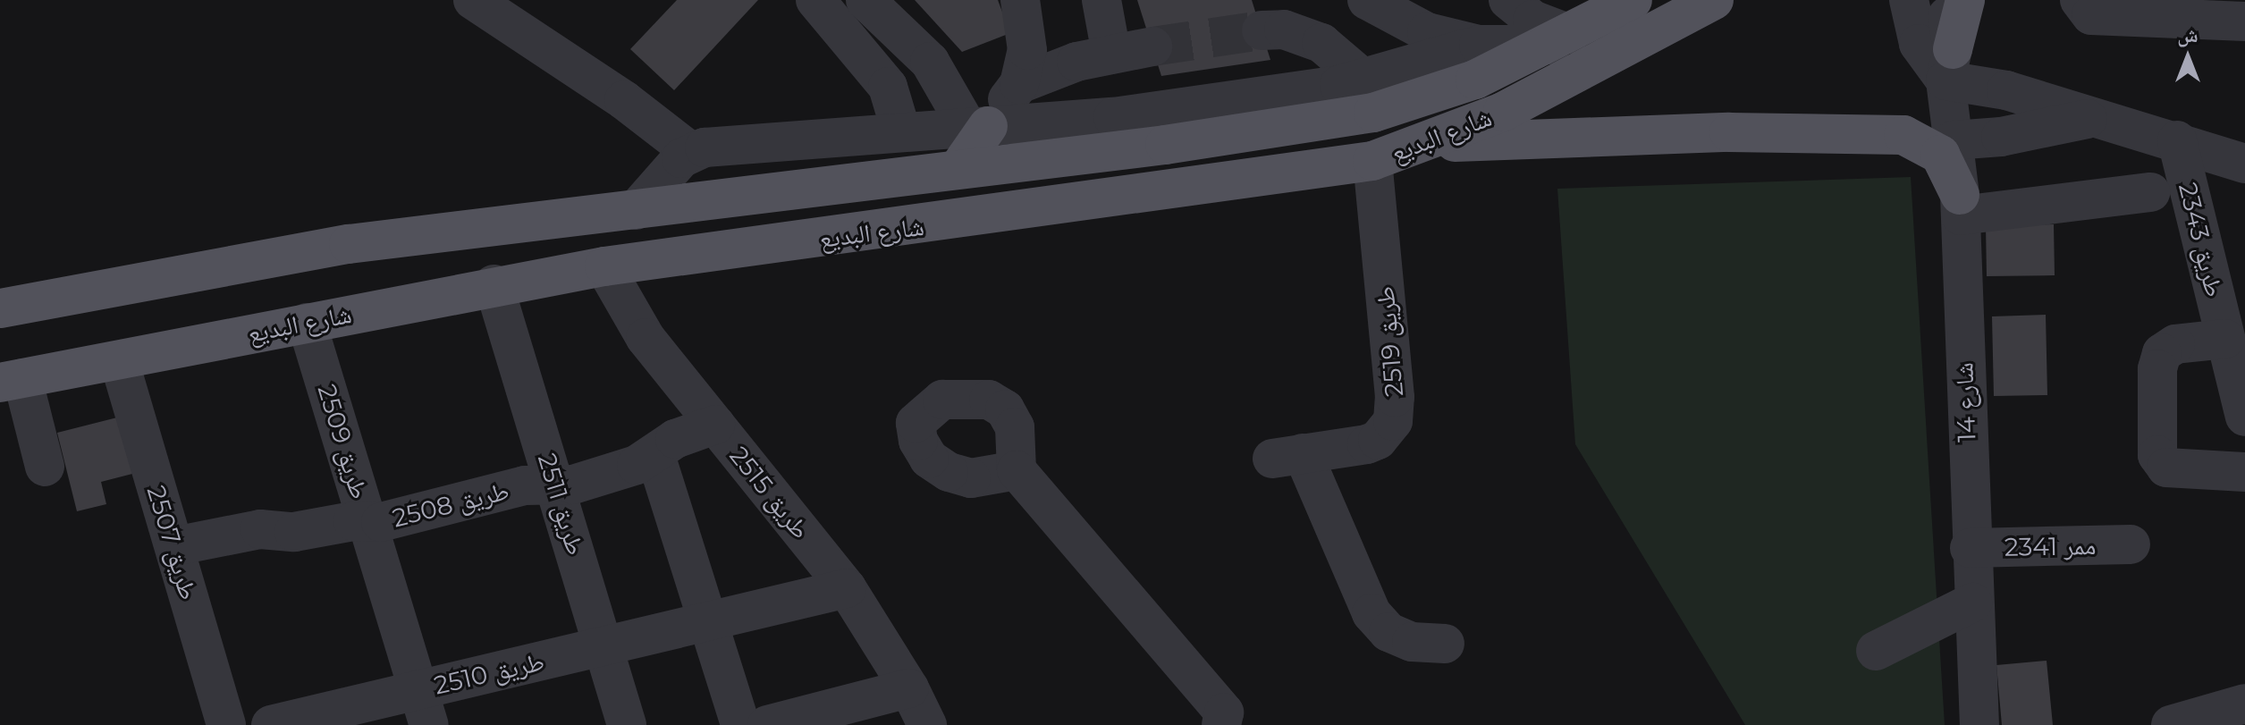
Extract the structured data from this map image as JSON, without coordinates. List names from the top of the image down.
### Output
{
  "streets": {
    "main road": ["شارع البديع"],
    "street": [
      "طريق 2343",
      "طريق 2519",
      "شارع 14",
      "طريق 2509",
      "طريق 2515",
      "طريق 2508",
      "طريق 2511",
      "طريق 2507",
      "ممر 2341",
      "طريق 2510"
    ]
  },
  "crossings": [
    ["شارع البديع", "طريق 2519"],
    ["شارع البديع", "طريق 2509"],
    ["شارع البديع", "طريق 2515"],
    ["شارع البديع", "طريق 2511"],
    ["شارع البديع", "طريق 2507"],
    ["شارع 14", "ممر 2341"],
    ["طريق 2509", "طريق 2508"],
    ["طريق 2509", "طريق 2510"],
    ["طريق 2515", "طريق 2508"],
    ["طريق 2515", "طريق 2510"],
    ["طريق 2508", "طريق 2511"],
    ["طريق 2508", "طريق 2507"],
    ["طريق 2511", "طريق 2510"]
  ],
  "north": "top"
}
